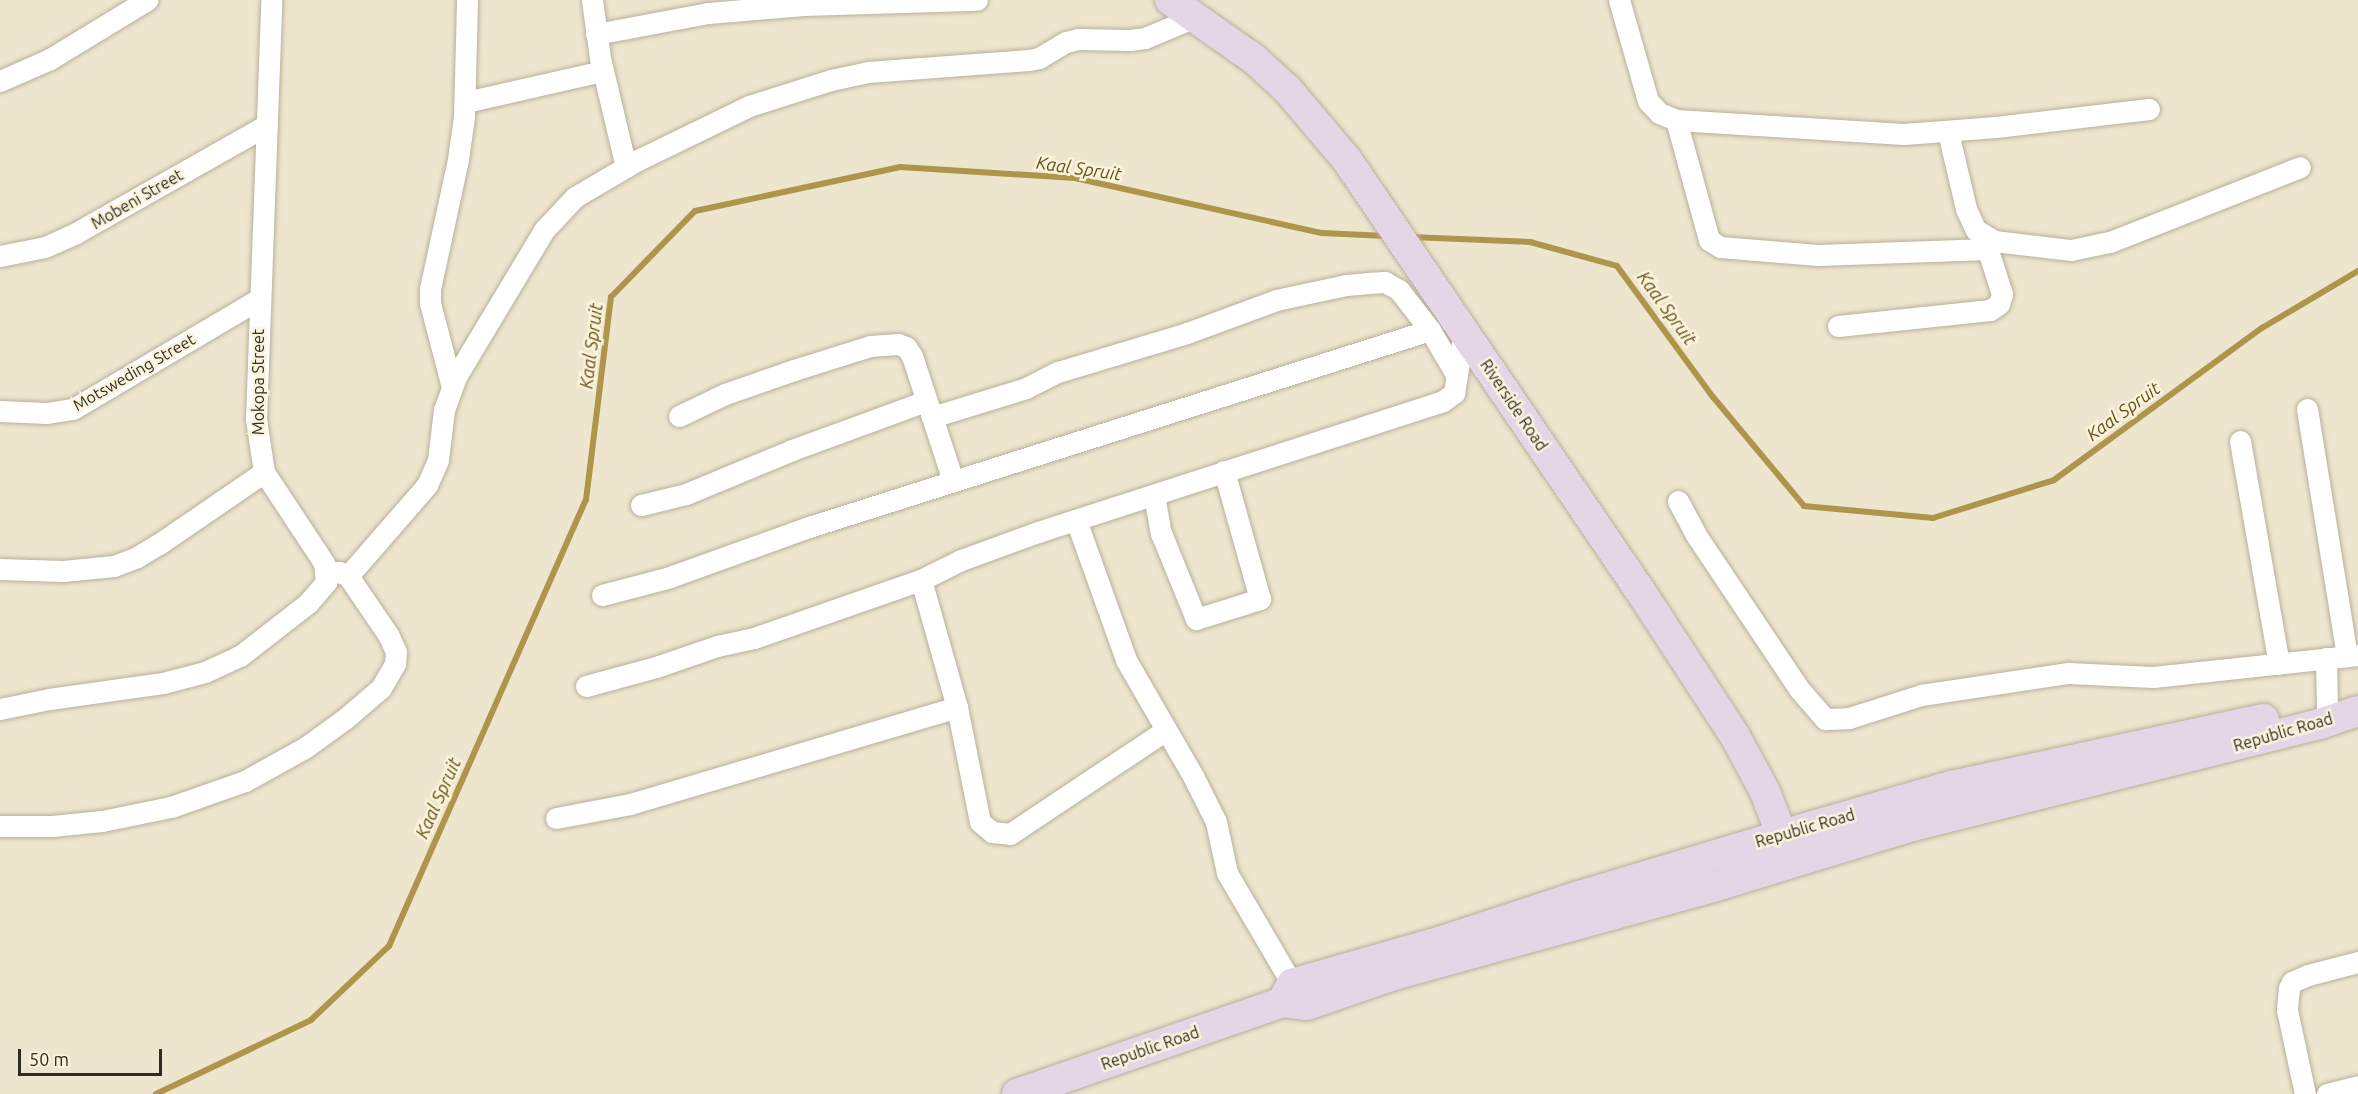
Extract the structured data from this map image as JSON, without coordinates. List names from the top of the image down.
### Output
{
  "streets": {
    "street": [
      "Mobeni Street",
      "Motsweding Street",
      "Mokopa Street",
      "Riverside Road",
      "Republic Road"
    ]
  },
  "crossings": [
    ["Mobeni Street", "Mokopa Street"],
    ["Motsweding Street", "Mokopa Street"],
    ["Riverside Road", "Republic Road"]
  ],
  "water": ["Kaal Spruit"],
  "scale_bar": "50 m"
}
